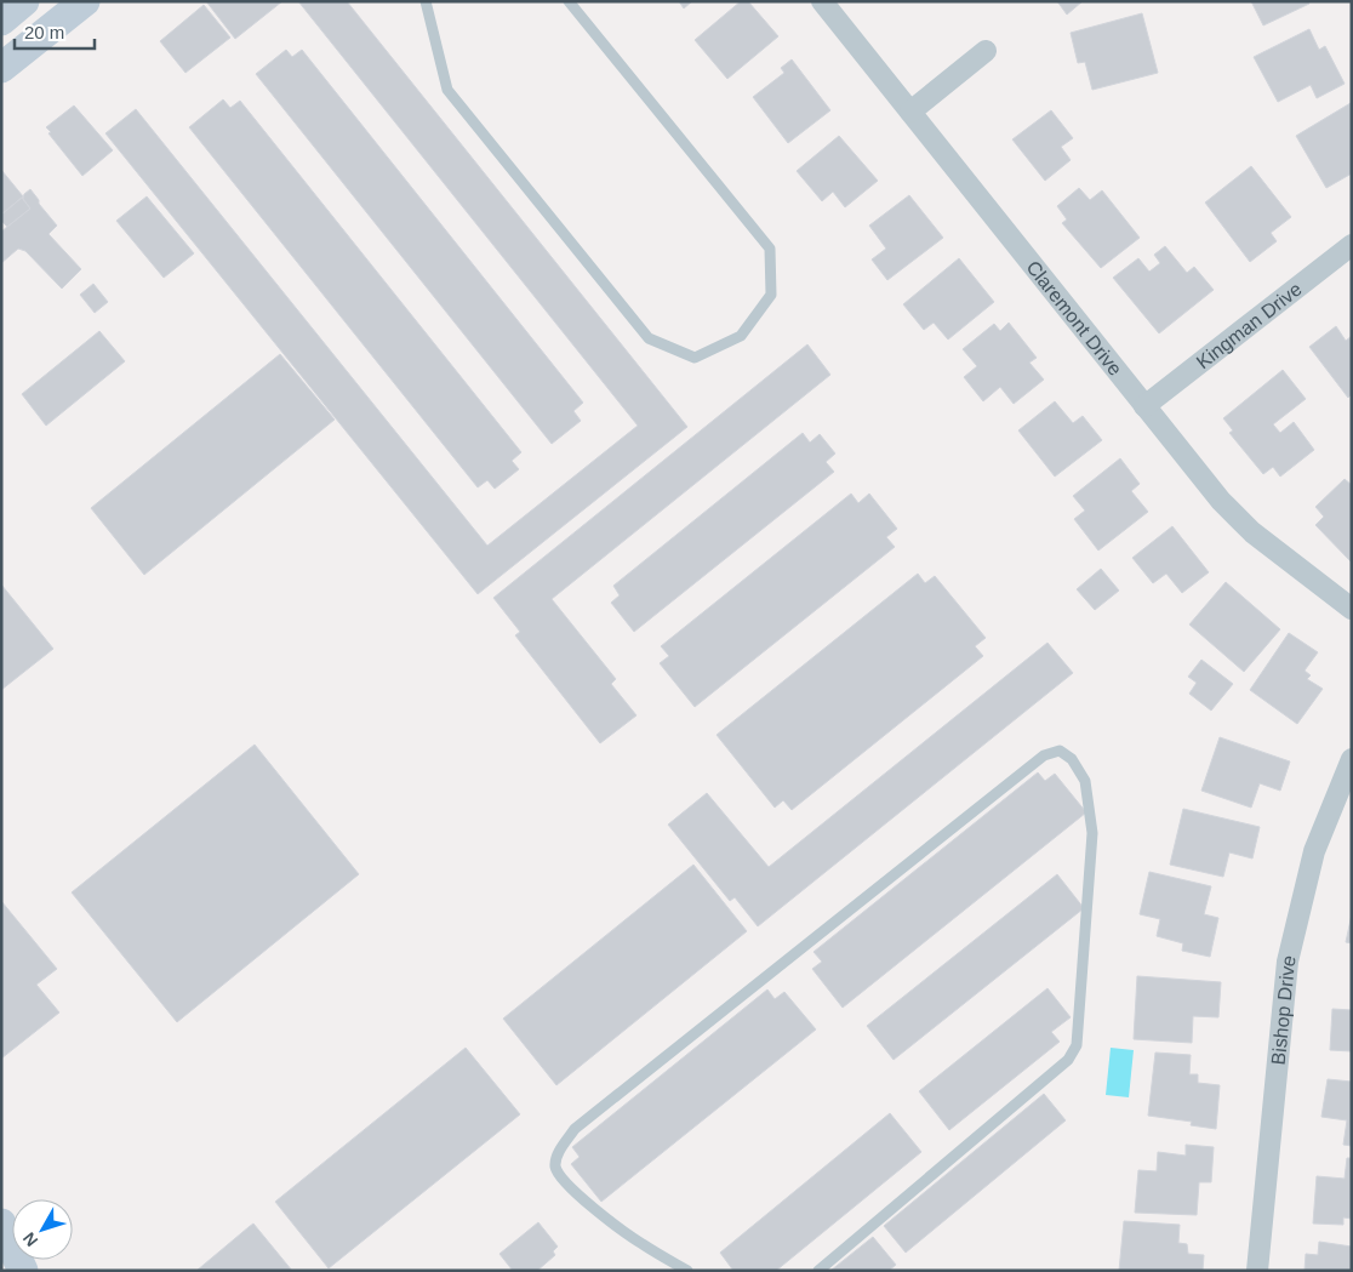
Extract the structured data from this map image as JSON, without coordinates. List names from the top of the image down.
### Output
{
  "streets": {
    "street": ["Claremont Drive", "Kingman Drive", "Bishop Drive"]
  },
  "crossings": [
    ["Claremont Drive", "Kingman Drive"]
  ],
  "scale_bar": "20 m",
  "north": "bottom left"
}
